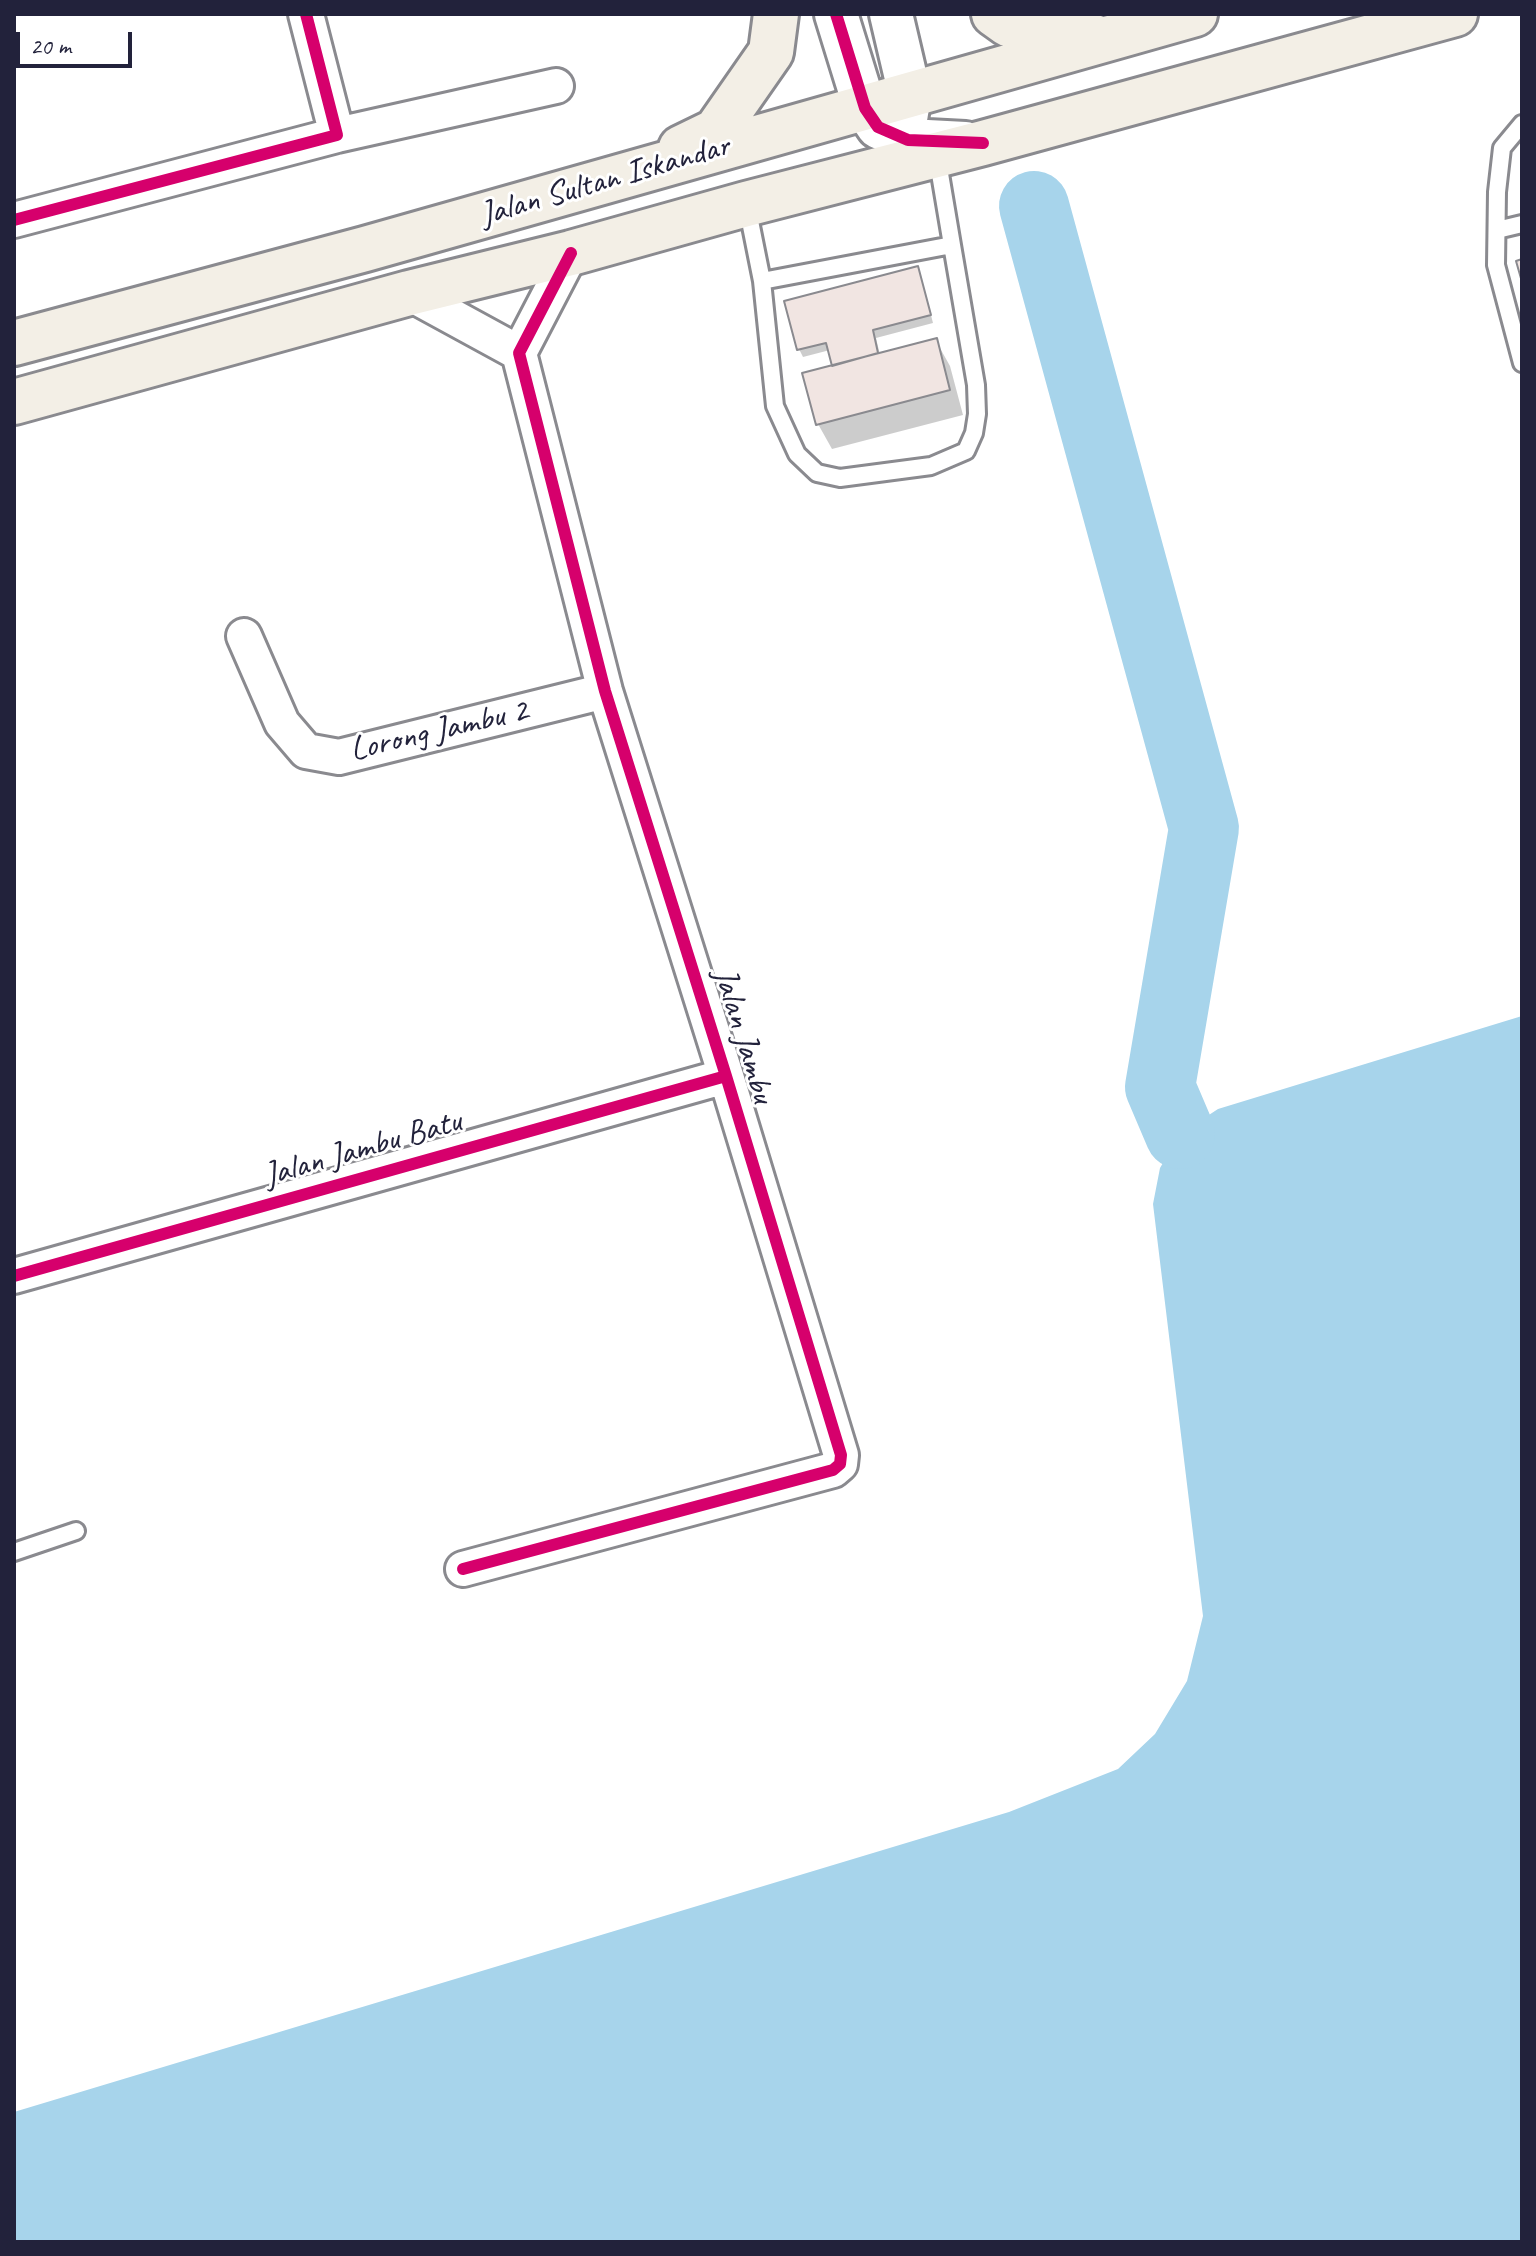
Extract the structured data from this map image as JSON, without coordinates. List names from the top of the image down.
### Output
{
  "streets": {
    "main road": ["Jalan Sultan Iskandar"],
    "street": ["Lorong Jambu 2", "Jalan Jambu", "Jalan Jambu Batu"]
  },
  "crossings": [
    ["Lorong Jambu 2", "Jalan Jambu"],
    ["Jalan Jambu", "Jalan Jambu Batu"]
  ],
  "scale_bar": "20 m"
}
